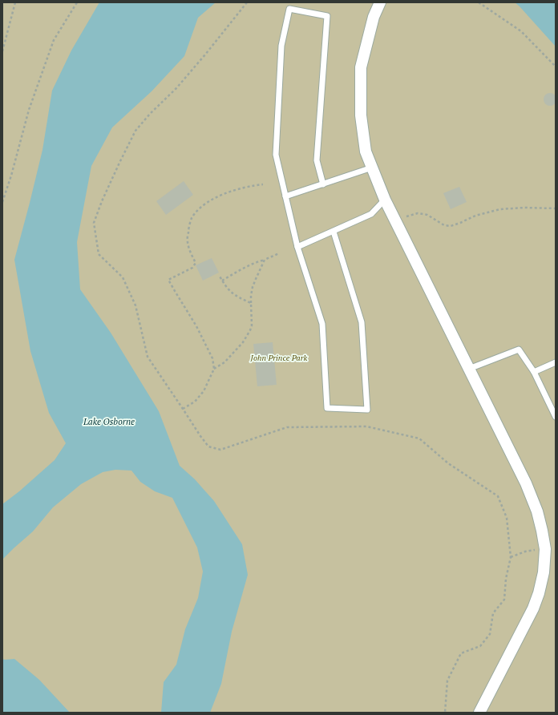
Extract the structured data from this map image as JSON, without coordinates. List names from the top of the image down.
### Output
{
  "water": ["Lake Osborne"],
  "parks": ["John Prince Park"]
}
